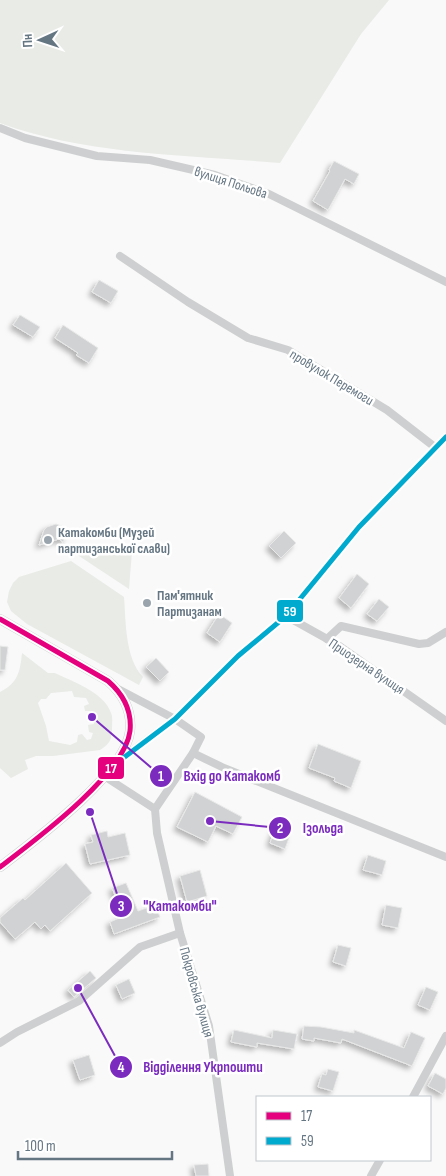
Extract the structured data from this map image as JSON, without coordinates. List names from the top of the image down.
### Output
{
  "streets": {
    "street": [
      "вулиця Польова",
      "провулок Перемоги",
      "Приозерна вулиця",
      "Покровська вулиця"
    ]
  },
  "places": [
    "Катакомби (Музей партизанської слави)",
    "Пам'ятник Партизанам",
    "Вхід до Катакомб",
    "\"Катакомби\"",
    "Ізольда",
    "Відділення Укрпошти"
  ],
  "lines": ["transit line 59", "transit line 17"],
  "legend": ["17", "59"],
  "scale_bar": "100 m",
  "north": "left"
}
